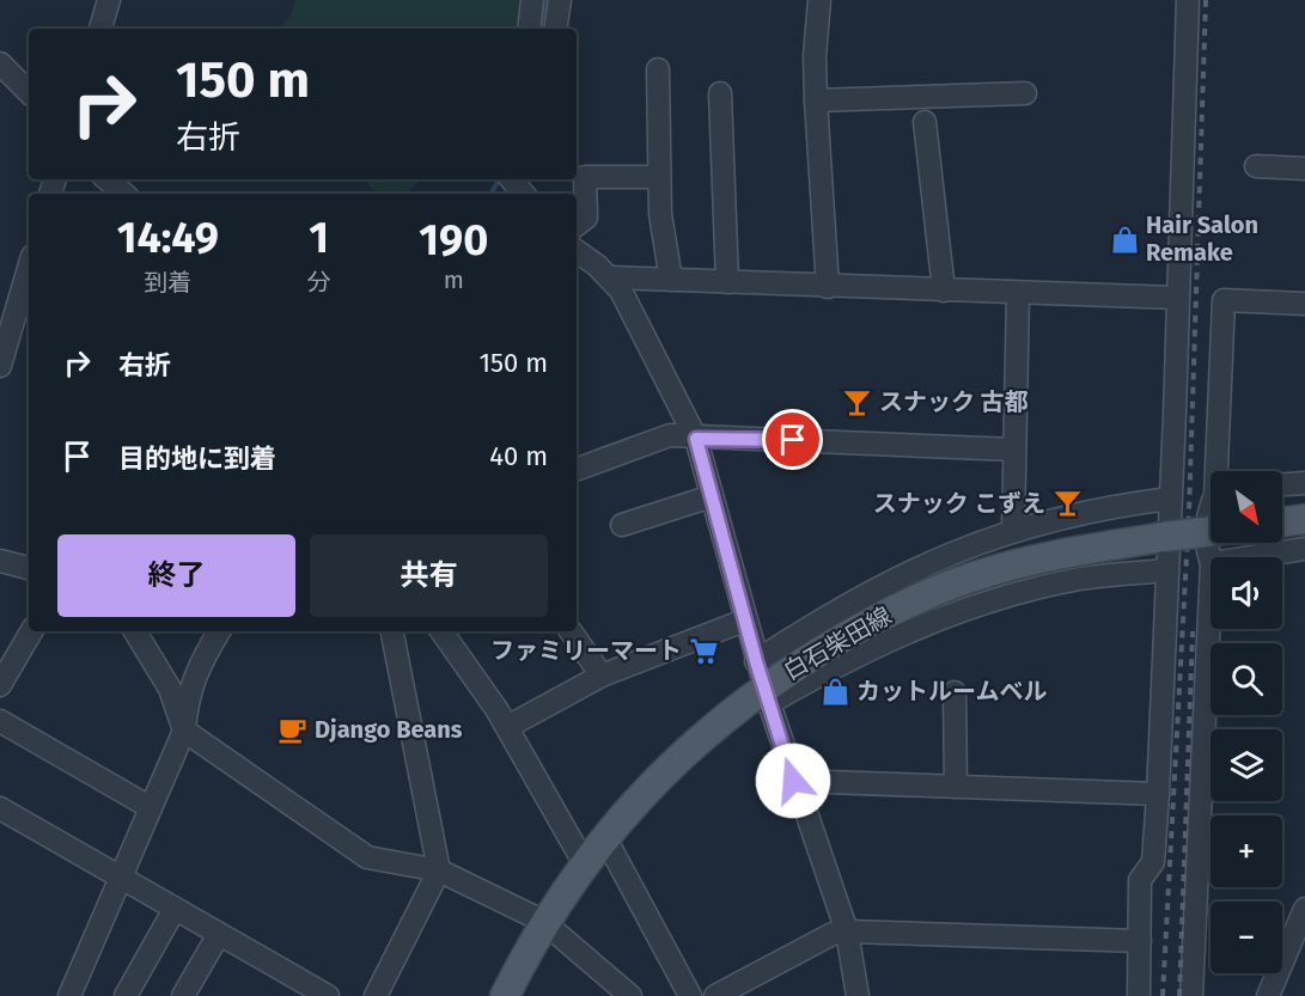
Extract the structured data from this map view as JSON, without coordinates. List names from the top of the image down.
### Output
{
  "streets": {
    "main road": ["白石柴田線"]
  },
  "places": {
    "shop": ["Hair Salon Remake", "カットルームベル"],
    "bar": ["スナック 古都", "スナック こずえ"],
    "supermarket": ["ファミリーマート"],
    "cafe": ["Django Beans"]
  },
  "north": "bottom right",
  "page": {
    "turn": ["150 m", "右折"],
    "eta": [
      "14:49",
      "到着",
      "1",
      "分",
      "190",
      "m"
    ],
    "list": [
      {
        "name": "右折",
        "value": "150 m"
      },
      {
        "name": "目的地に到着",
        "value": "40 m"
      }
    ],
    "map_buttons": ["+", "−"],
    "buttons": ["終了", "共有"]
  }
}
